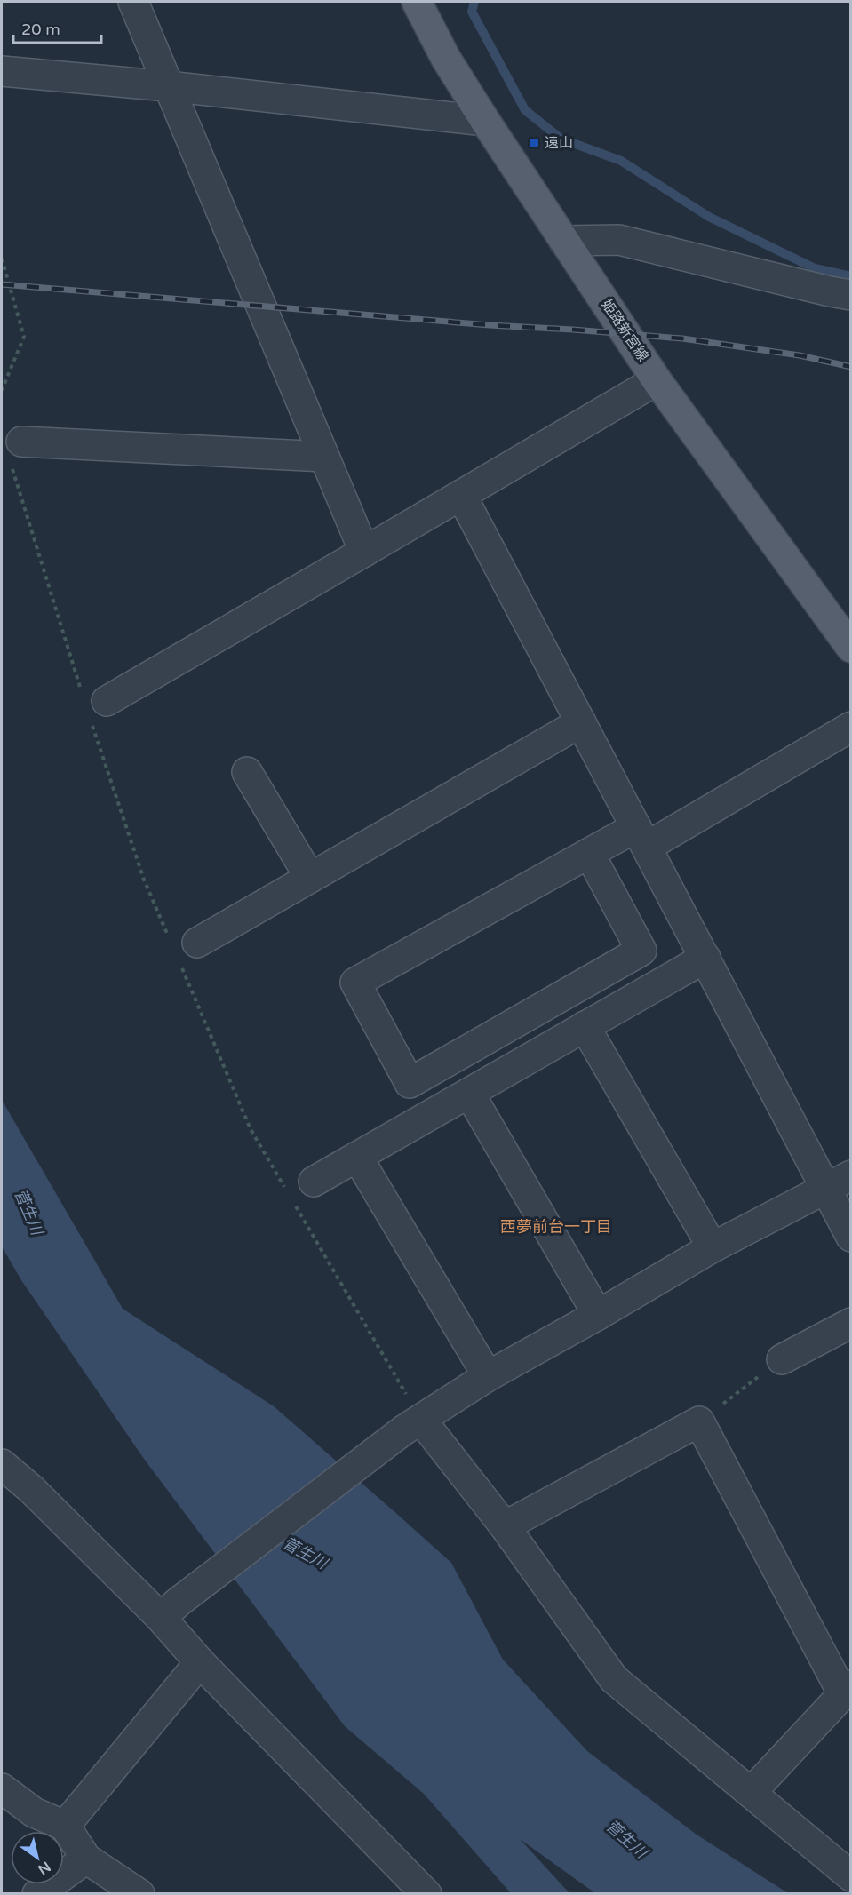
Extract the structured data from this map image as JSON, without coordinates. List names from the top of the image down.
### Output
{
  "streets": {
    "main road": ["姫路新宮線"]
  },
  "districts": ["西夢前台一丁目"],
  "water": ["菅生川"],
  "places": {
    "transit": ["遠山"]
  },
  "scale_bar": "20 m",
  "north": "bottom right"
}
